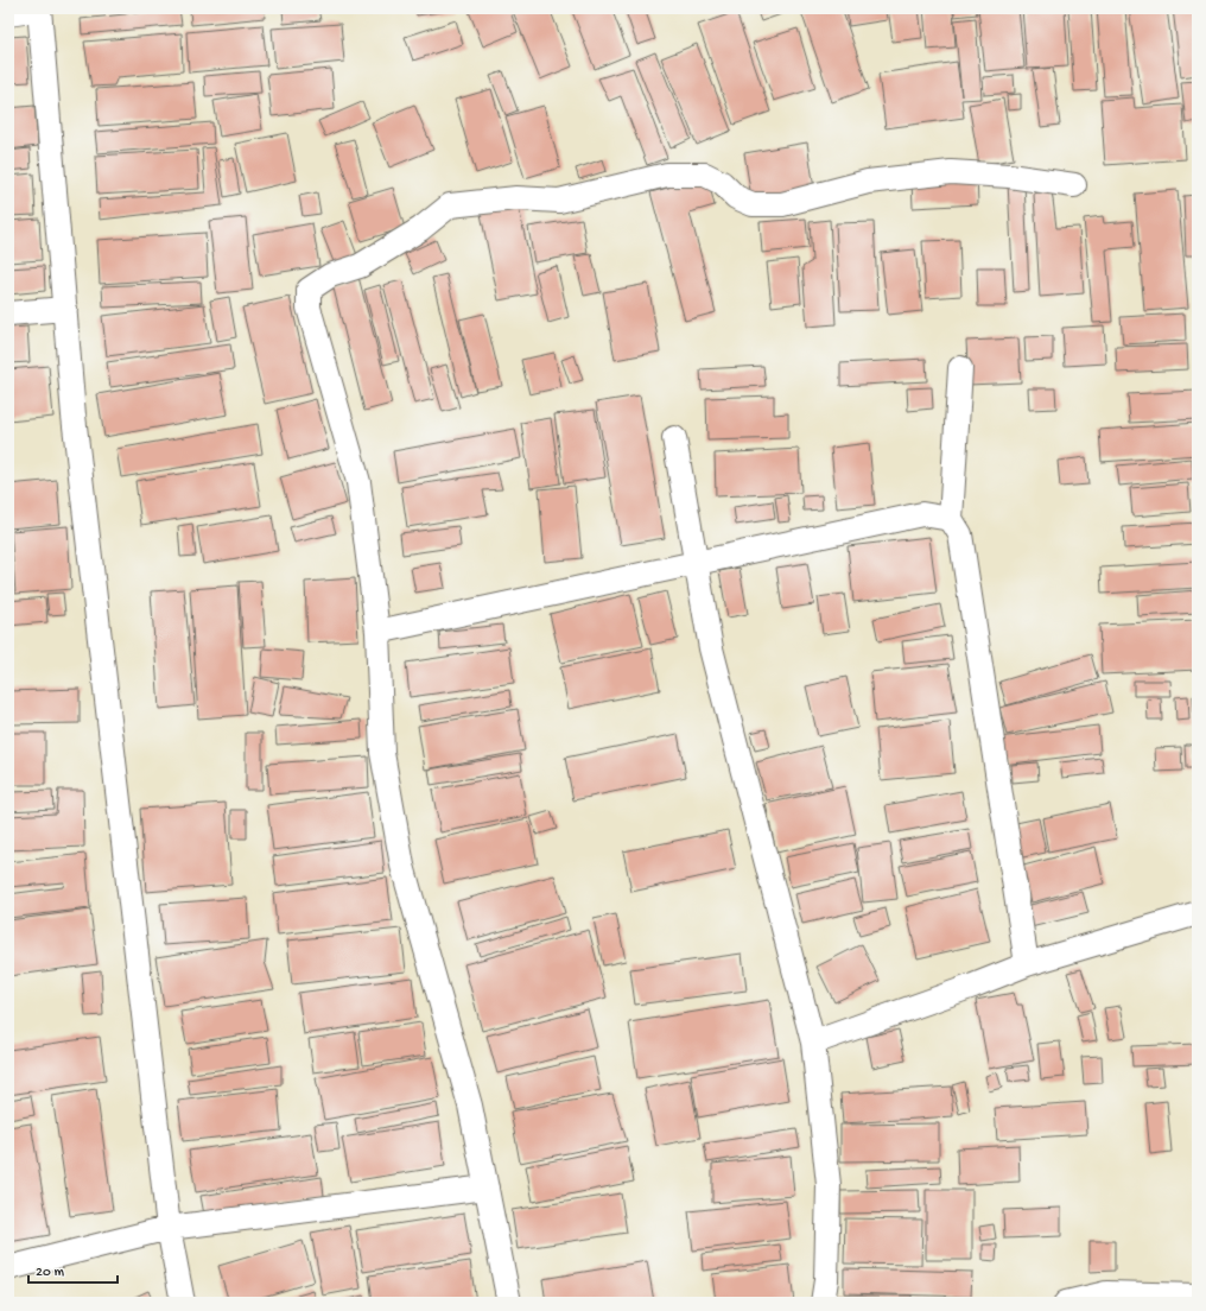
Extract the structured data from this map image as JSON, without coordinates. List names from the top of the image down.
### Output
{
  "scale_bar": "20 m"
}
